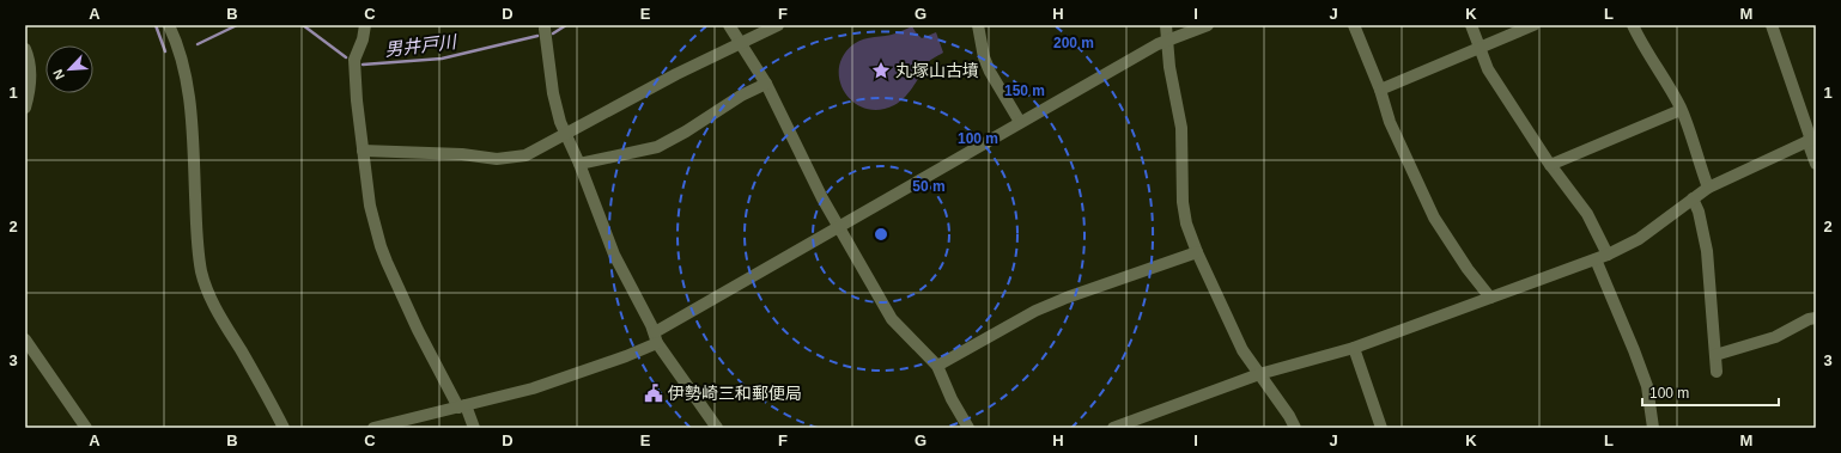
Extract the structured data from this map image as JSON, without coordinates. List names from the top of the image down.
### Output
{
  "water": ["男井戸川"],
  "places": {
    "place": ["丸塚山古墳"],
    "public building": ["伊勢崎三和郵便局"]
  },
  "scale_bar": "100 m",
  "north": "bottom left",
  "grid": {
    "columns": [
      "A",
      "B",
      "C",
      "D",
      "E",
      "F",
      "G",
      "H",
      "I",
      "J",
      "K",
      "L",
      "M"
    ],
    "rows": ["1", "2", "3"]
  },
  "rings": [
    "200 m",
    "150 m",
    "100 m",
    "50 m"
  ]
}
